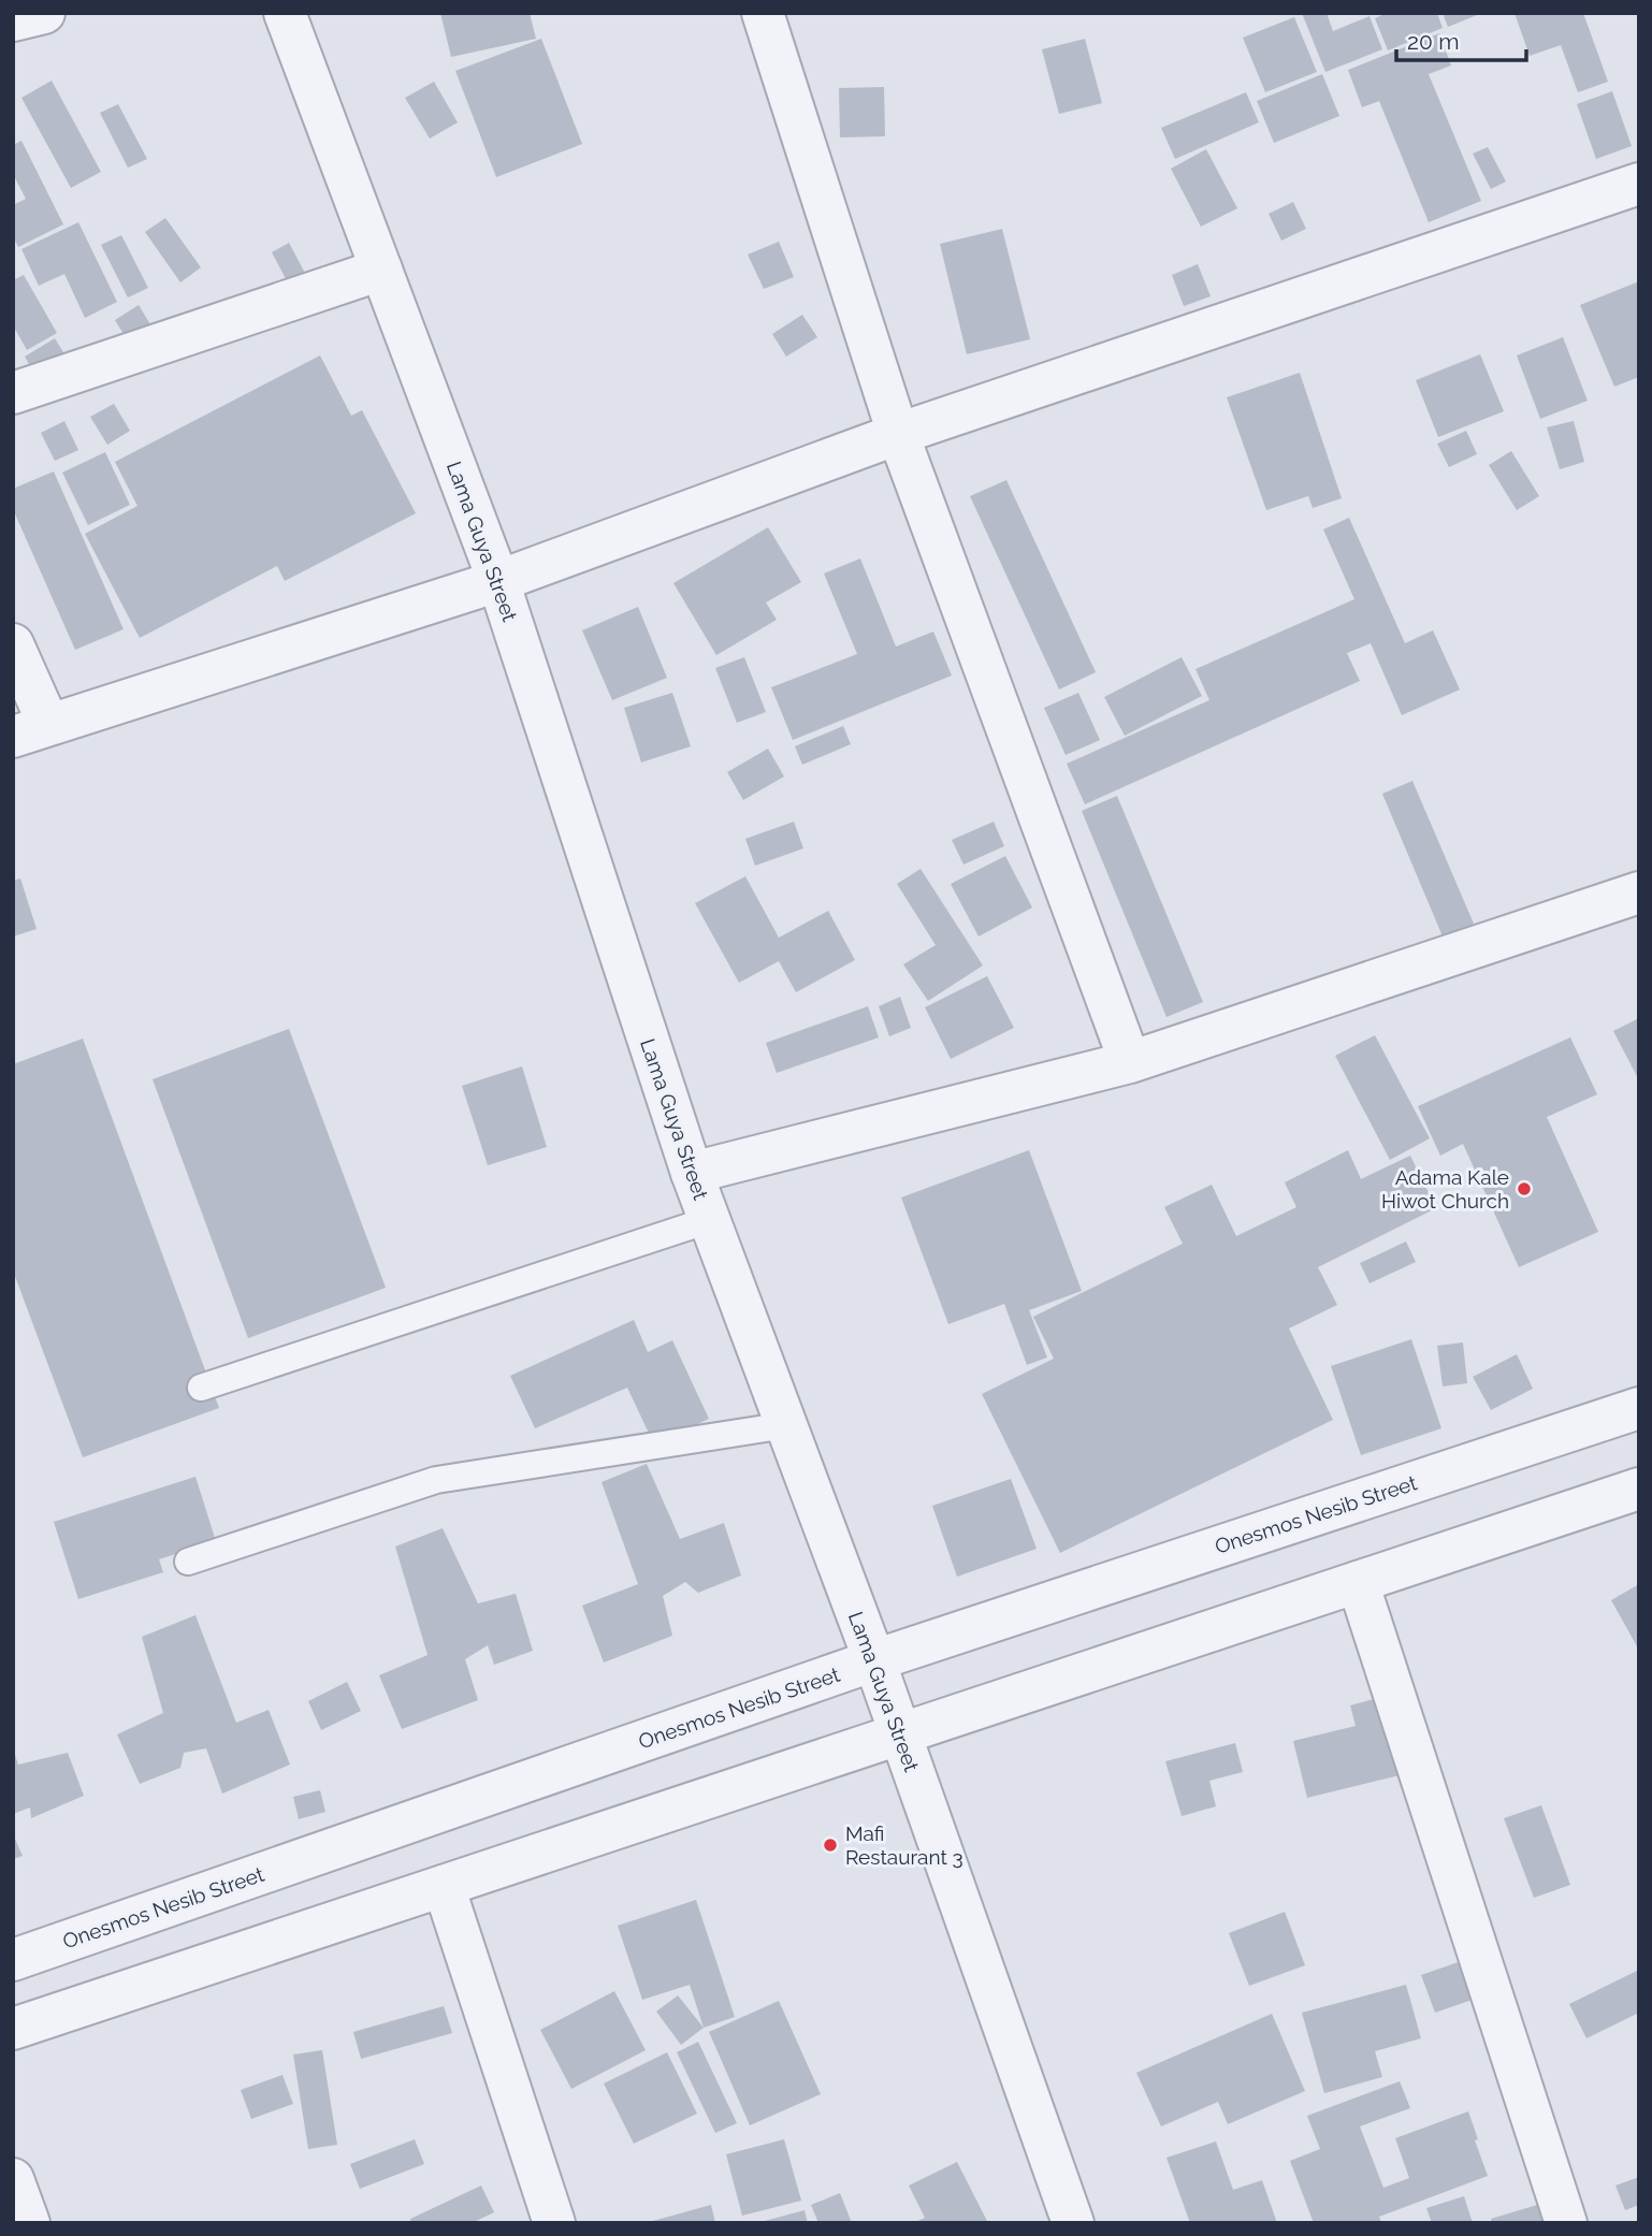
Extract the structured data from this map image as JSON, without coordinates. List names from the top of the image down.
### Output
{
  "streets": {
    "street": ["Lama Guya Street", "Onesmos Nesib Street"]
  },
  "crossings": [
    ["Lama Guya Street", "Onesmos Nesib Street"]
  ],
  "places": ["Adama Kale Hiwot Church", "Mafi Restaurant 3"],
  "scale_bar": "20 m"
}
